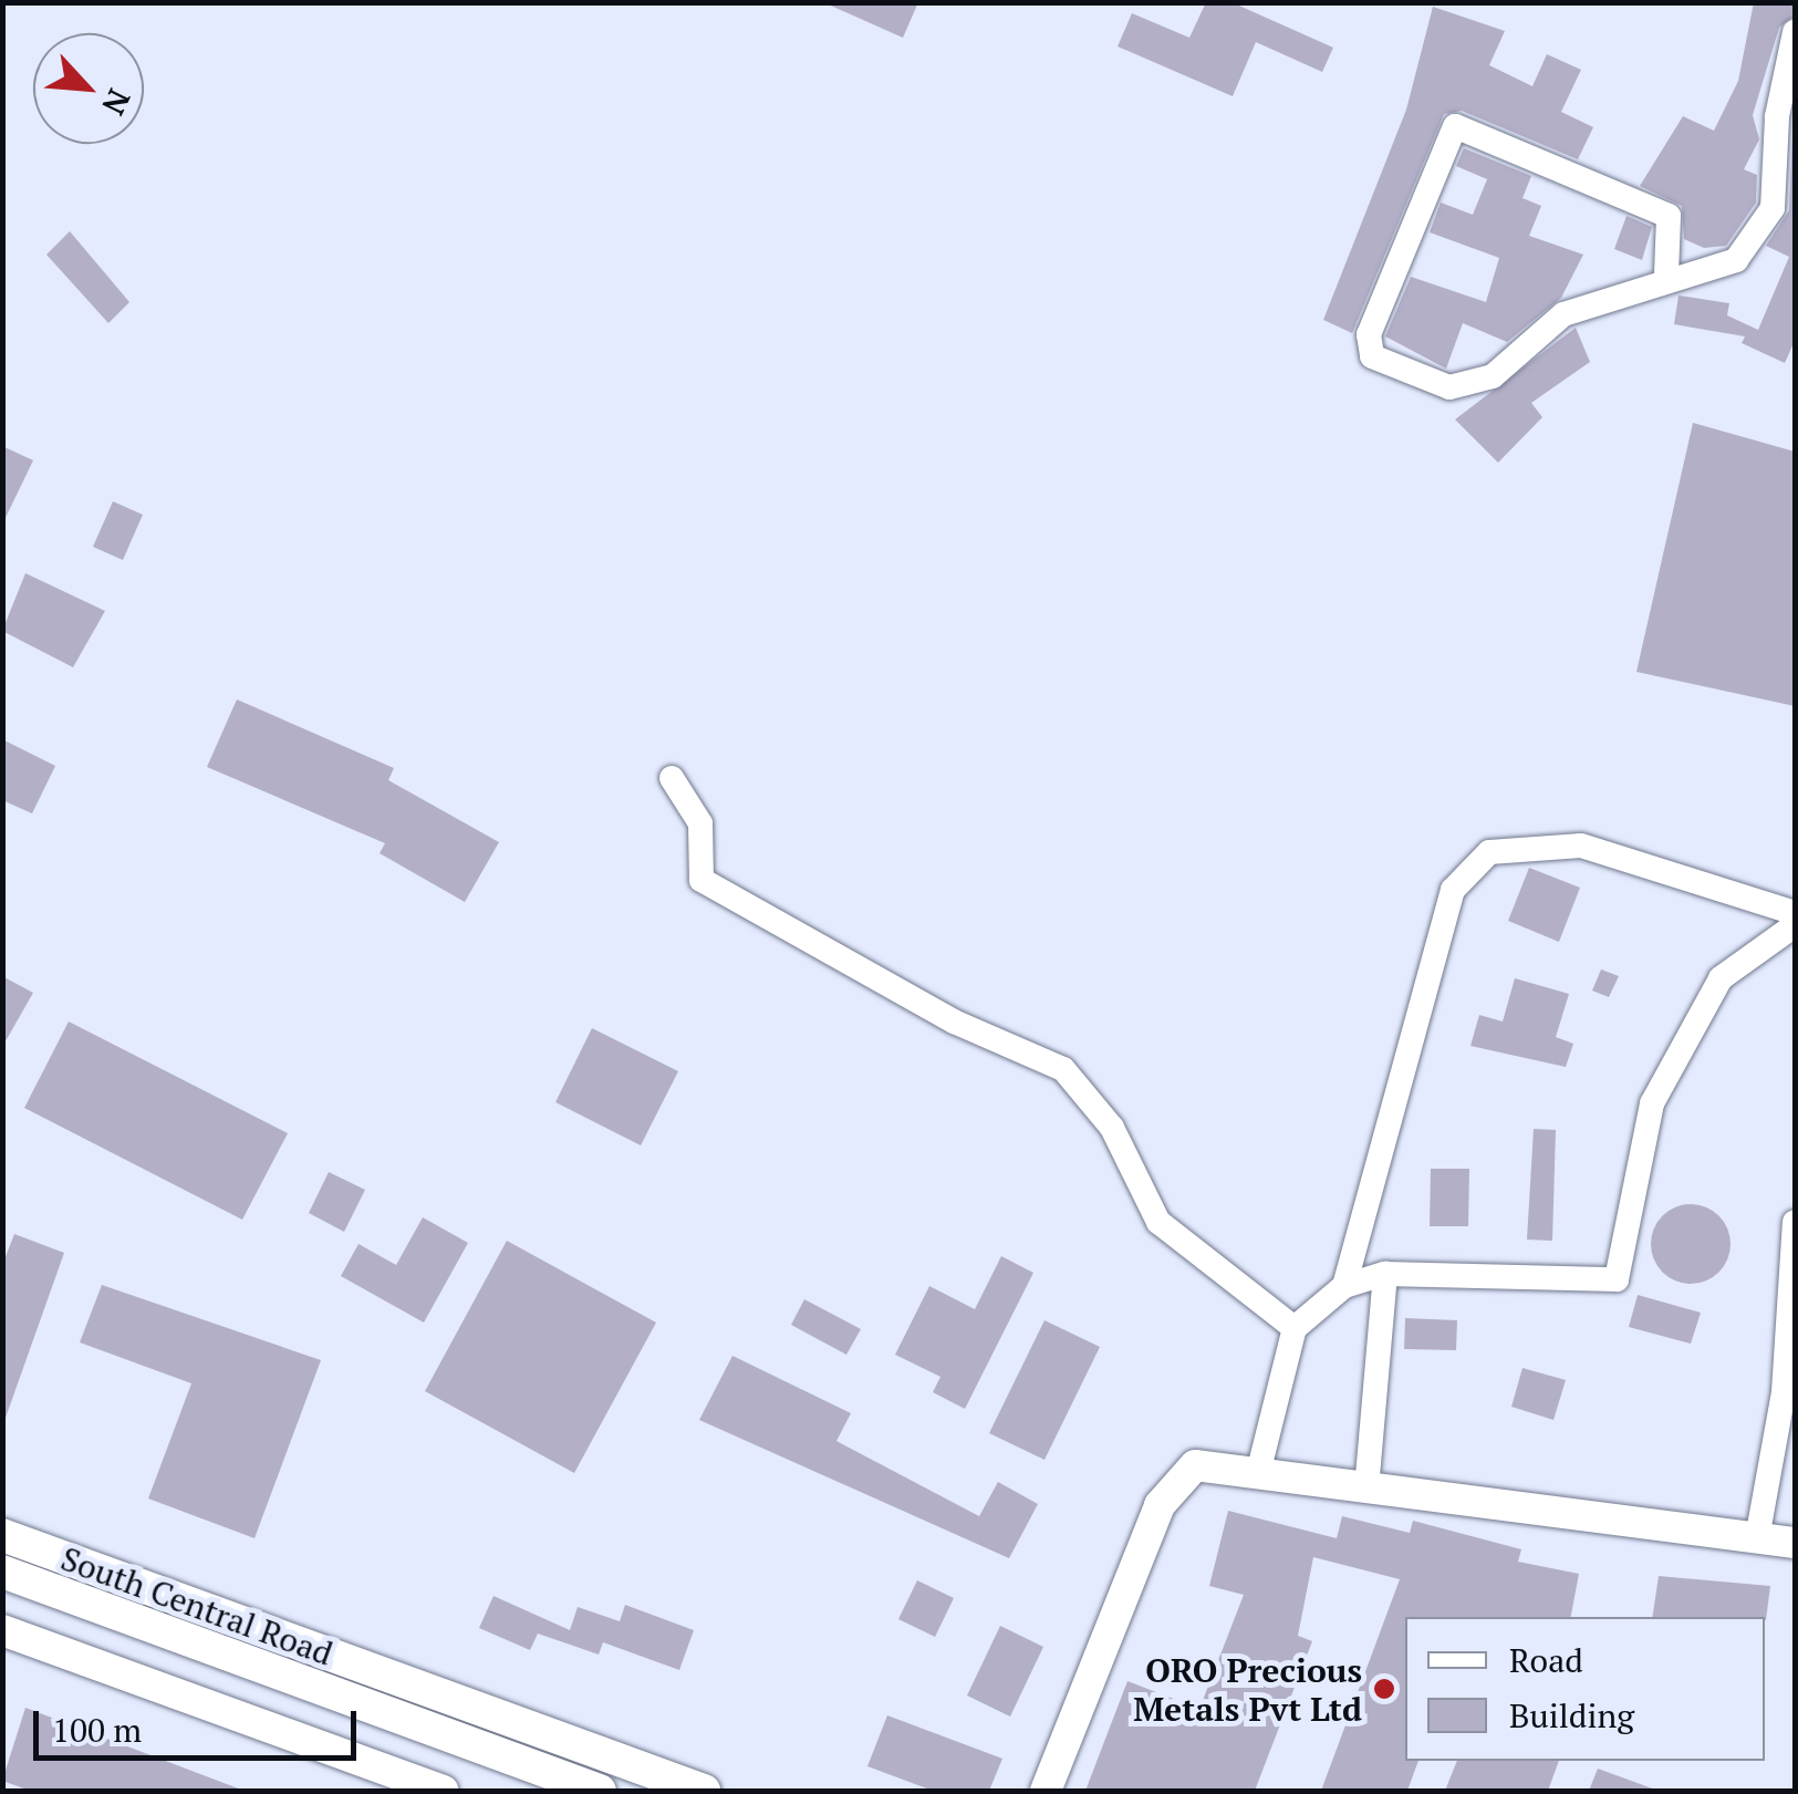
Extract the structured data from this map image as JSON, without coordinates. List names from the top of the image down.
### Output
{
  "streets": {
    "main road": ["South Central Road"]
  },
  "places": ["ORO Precious Metals Pvt Ltd"],
  "legend": ["Road", "Building"],
  "scale_bar": "100 m",
  "north": "bottom right"
}
